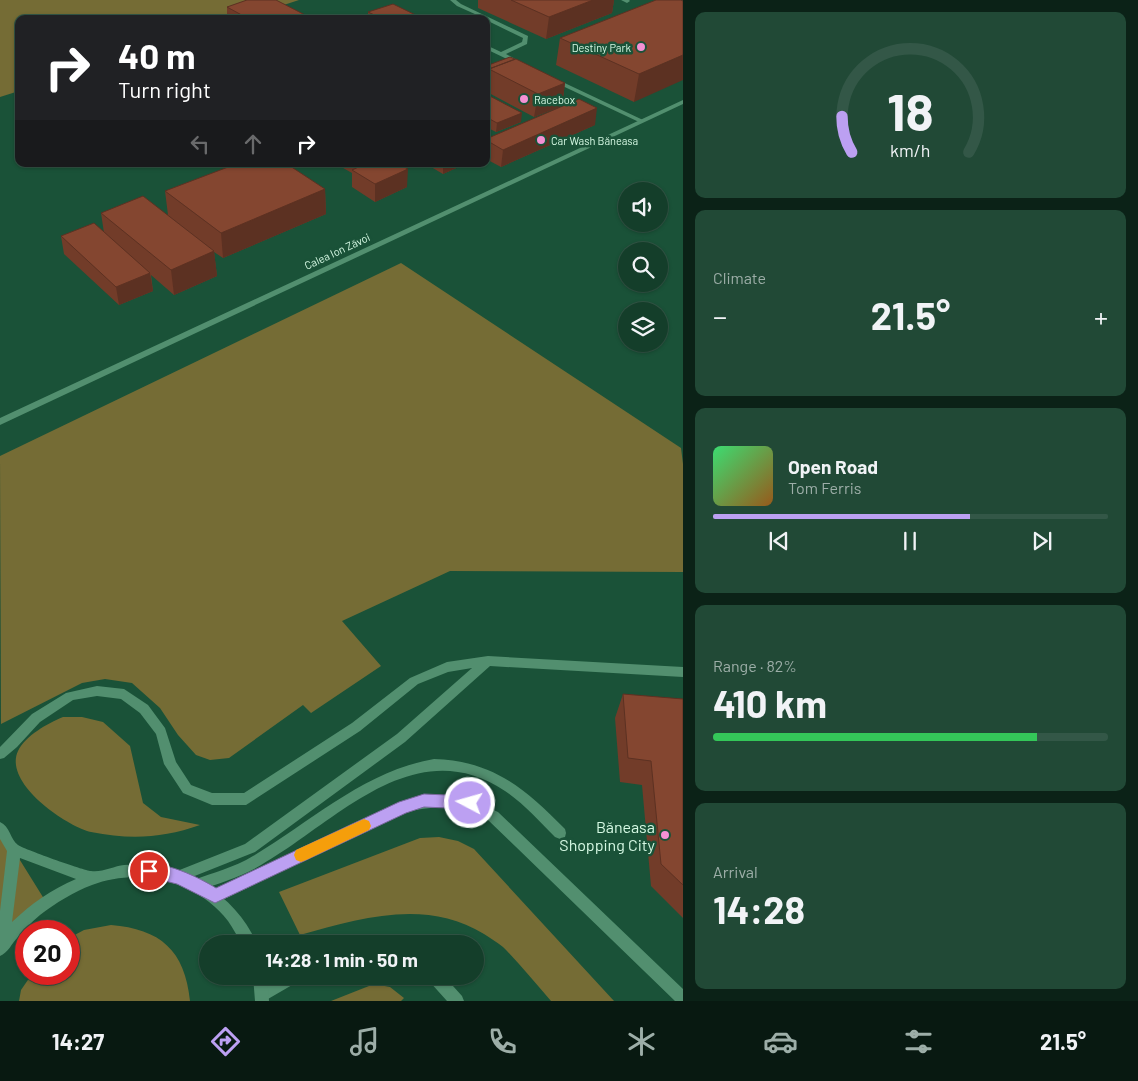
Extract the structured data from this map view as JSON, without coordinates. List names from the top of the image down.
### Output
{
  "streets": {
    "street": ["Calea Ion Zăvoi"]
  },
  "places": [
    "Destiny Park",
    "Racebox",
    "Car Wash Băneasa",
    "Băneasa Shopping City"
  ],
  "page": {
    "turn": ["40 m", "Turn right"],
    "tile": [
      "Climate",
      ["Range · 82%", "410 km"],
      ["Arrival", "14:28"]
    ],
    "heat": ["−", "21.5°", "+"],
    "song": ["Open Road", "Tom Ferris"],
    "limit": "20",
    "trip": "14:28 · 1 min · 50 m",
    "tabs": ["14:27", "21.5°"],
    "gauge": ["18", "km/h"]
  }
}
